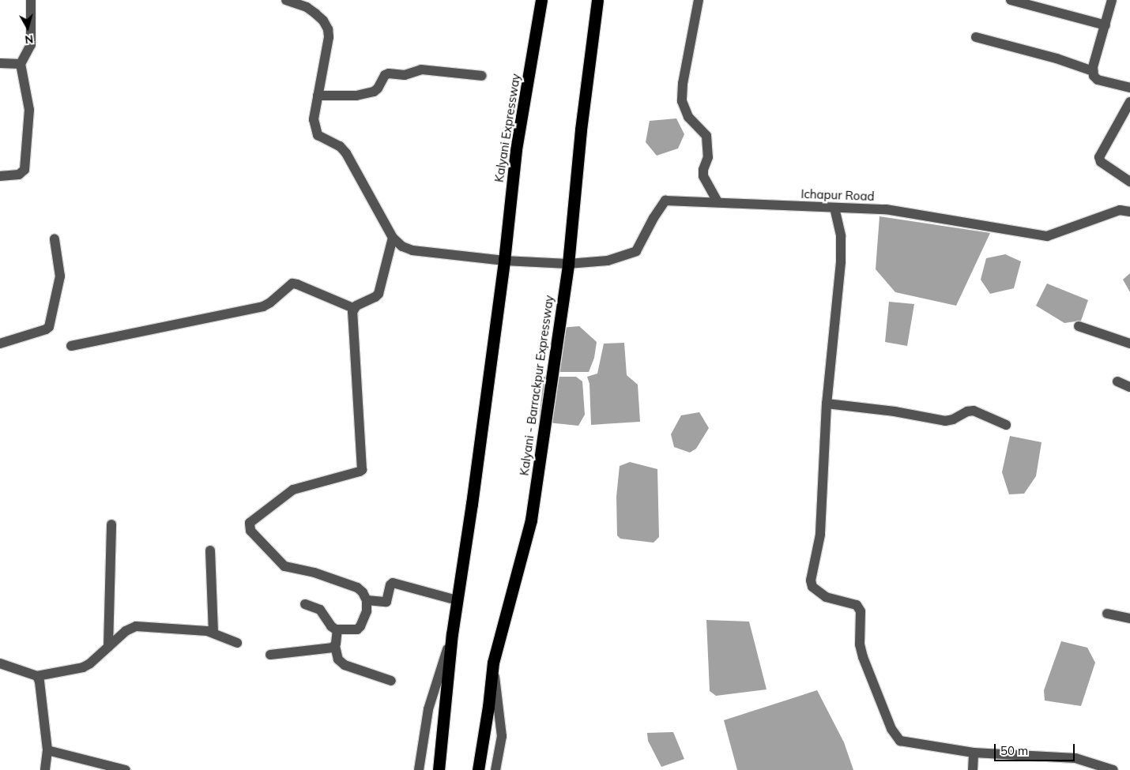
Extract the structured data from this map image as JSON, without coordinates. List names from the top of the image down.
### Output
{
  "streets": {
    "highway": ["Kalyani Expressway", "Kalyani - Barrackpur Expressway"],
    "street": ["Ichapur Road"]
  },
  "crossings": [
    ["Ichapur Road", "Kalyani - Barrackpur Expressway"]
  ],
  "scale_bar": "50 m",
  "north": "bottom"
}
